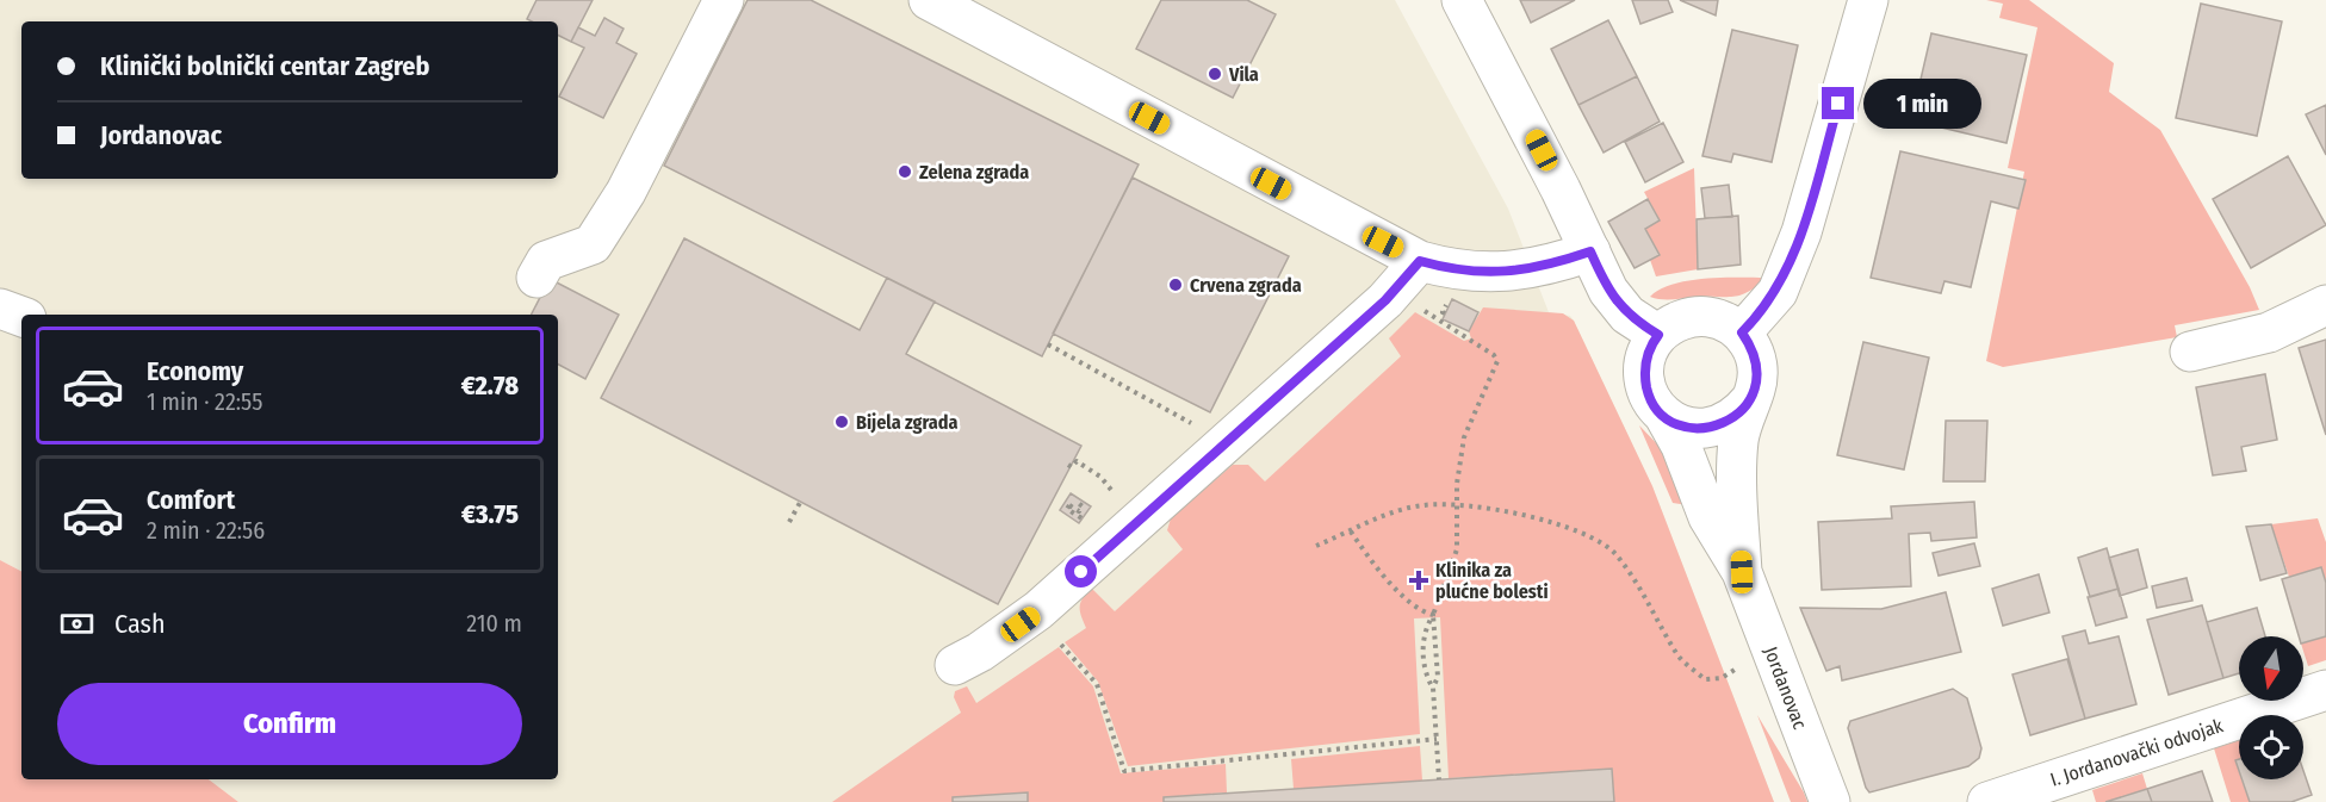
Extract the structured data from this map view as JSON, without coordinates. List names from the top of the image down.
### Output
{
  "streets": {
    "main road": ["Jordanovac", "I. Jordanovački odvojak"]
  },
  "places": {
    "other": [
      "Vila",
      "Zelena zgrada",
      "Crvena zgrada",
      "Bijela zgrada"
    ],
    "health": ["Klinika za plućne bolesti"]
  },
  "north": "bottom",
  "page": {
    "banner": ["Klinički bolnički centar Zagreb", "Jordanovac"],
    "bubble": "1 min",
    "list": [
      {
        "name": "Economy",
        "note": "1 min · 22:55",
        "value": "€2.78"
      },
      {
        "name": "Comfort",
        "note": "2 min · 22:56",
        "value": "€3.75"
      }
    ],
    "pay": ["Cash", "210 m"],
    "buttons": "Confirm"
  }
}
